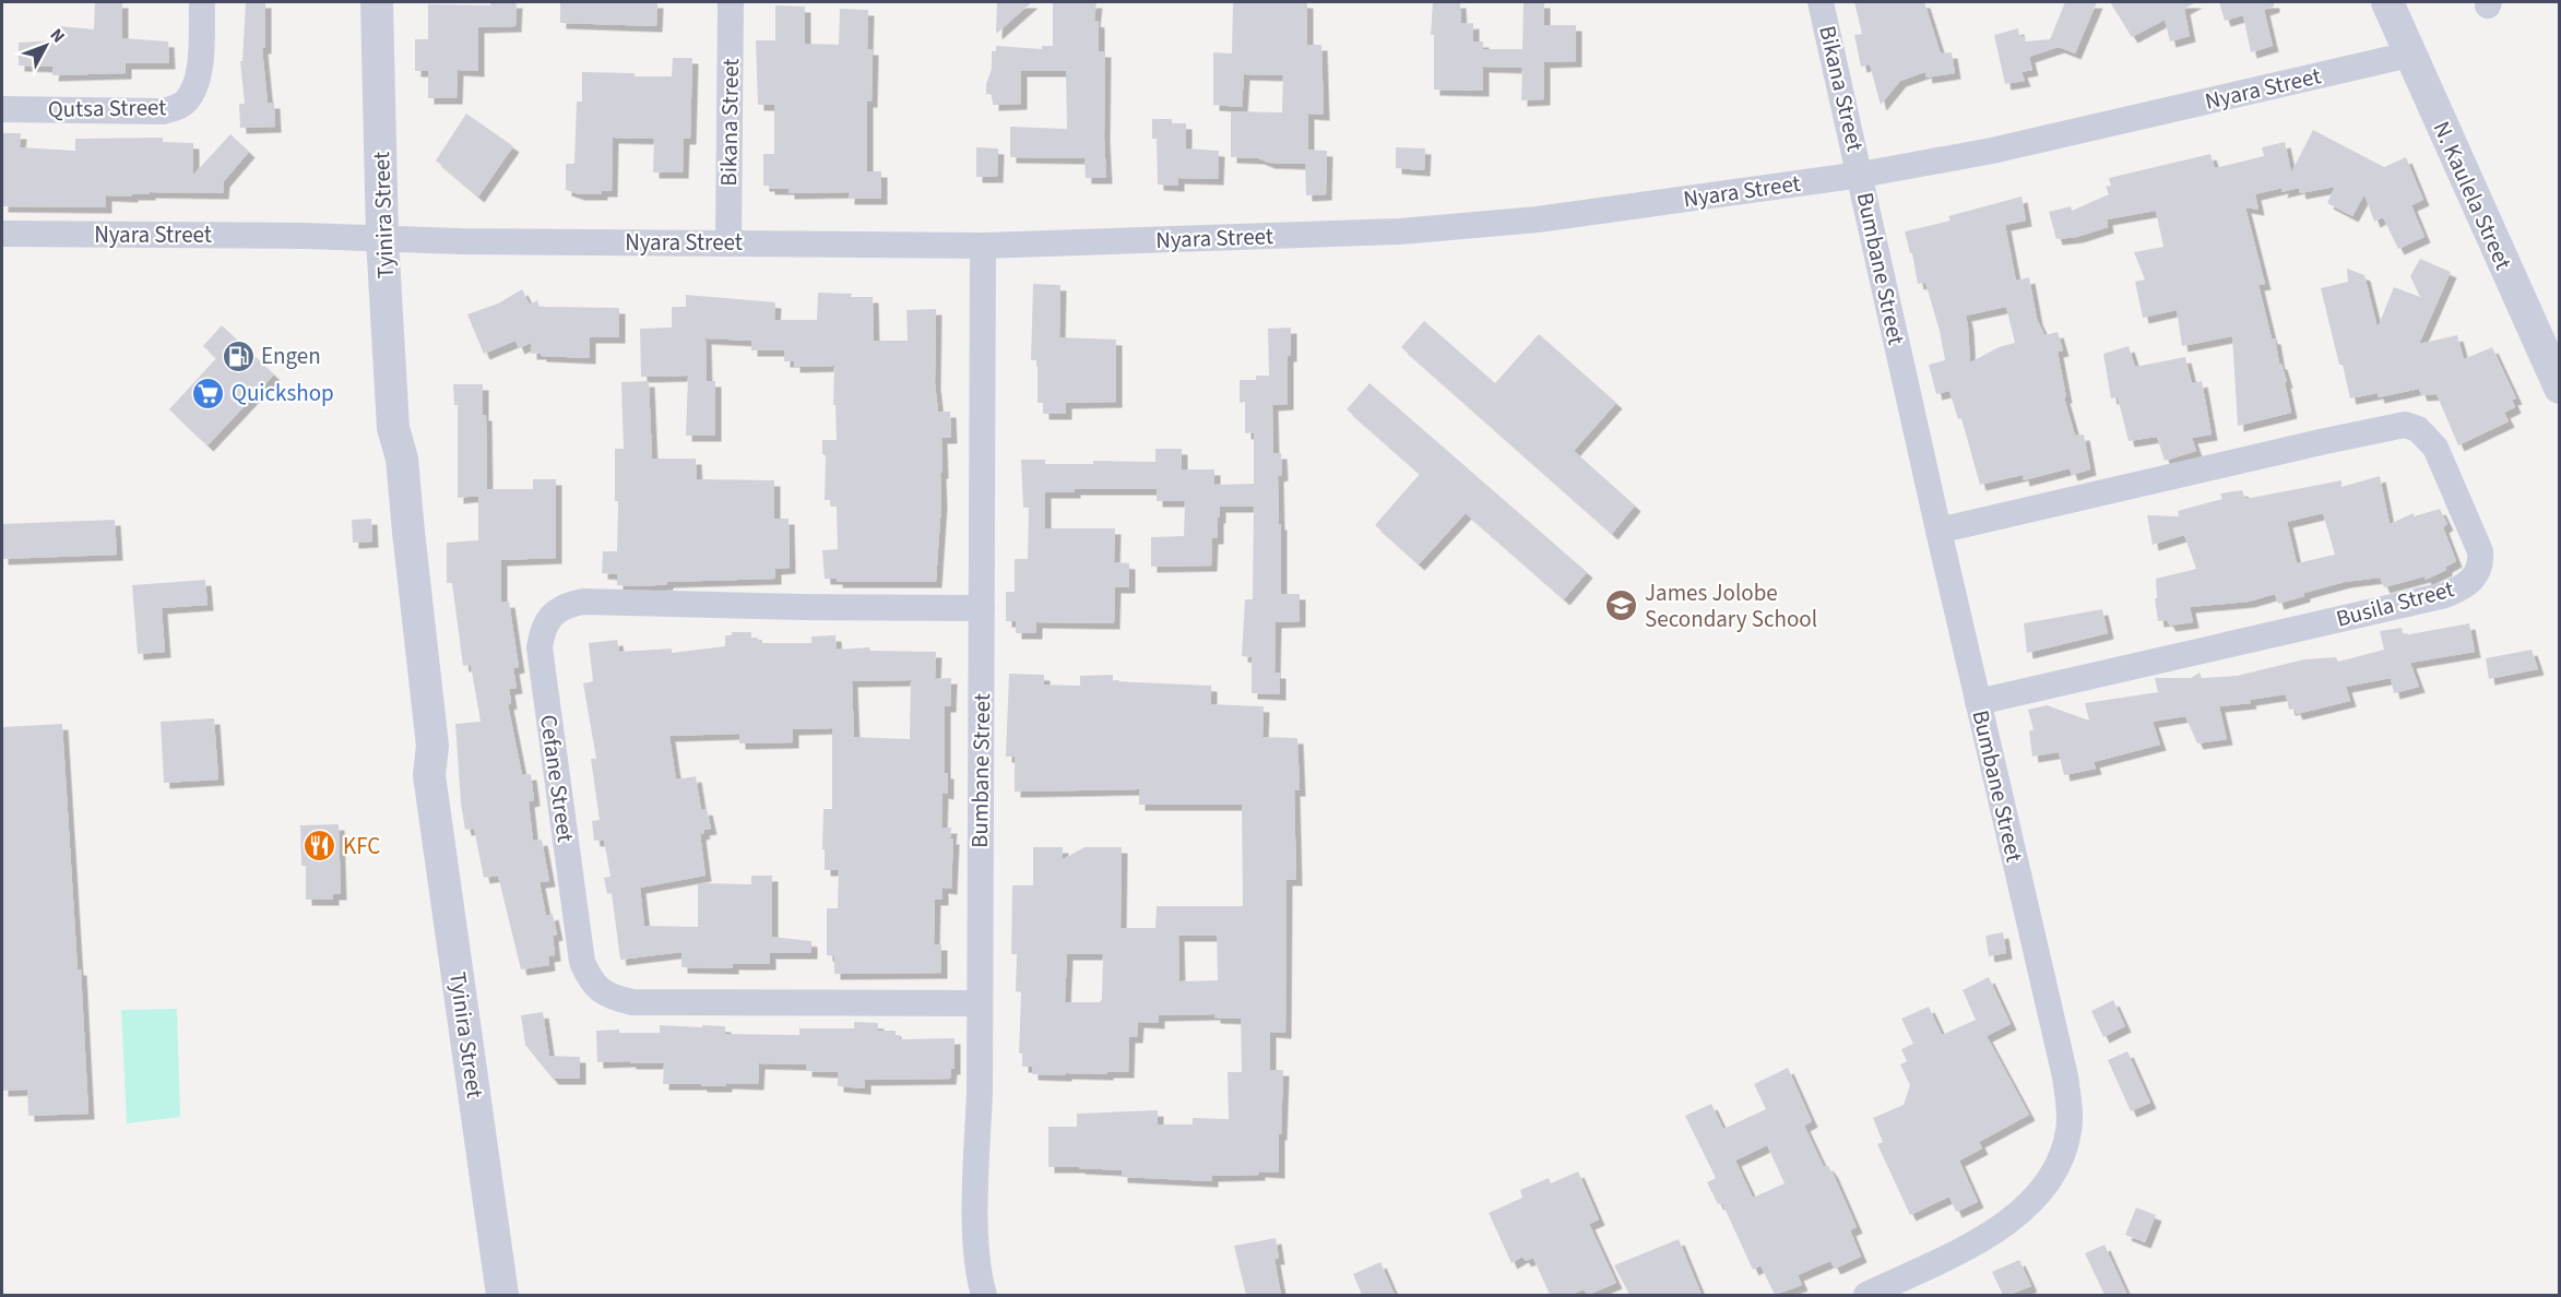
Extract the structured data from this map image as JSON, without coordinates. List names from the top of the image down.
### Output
{
  "streets": {
    "street": [
      "Bikana Street",
      "Nyara Street",
      "Qutsa Street",
      "N. Kaulela Street",
      "Tyinira Street",
      "Bumbane Street",
      "Busila Street",
      "Cefane Street"
    ]
  },
  "crossings": [
    ["Bikana Street", "Nyara Street"],
    ["Bikana Street", "Bumbane Street"],
    ["Nyara Street", "N. Kaulela Street"],
    ["Nyara Street", "Tyinira Street"],
    ["Nyara Street", "Bumbane Street"],
    ["Bumbane Street", "Busila Street"],
    ["Bumbane Street", "Cefane Street"]
  ],
  "places": {
    "fuel station": ["Engen"],
    "supermarket": ["Quickshop"],
    "school or university": ["James Jolobe Secondary School"],
    "restaurant": ["KFC"]
  },
  "north": "top right"
}
